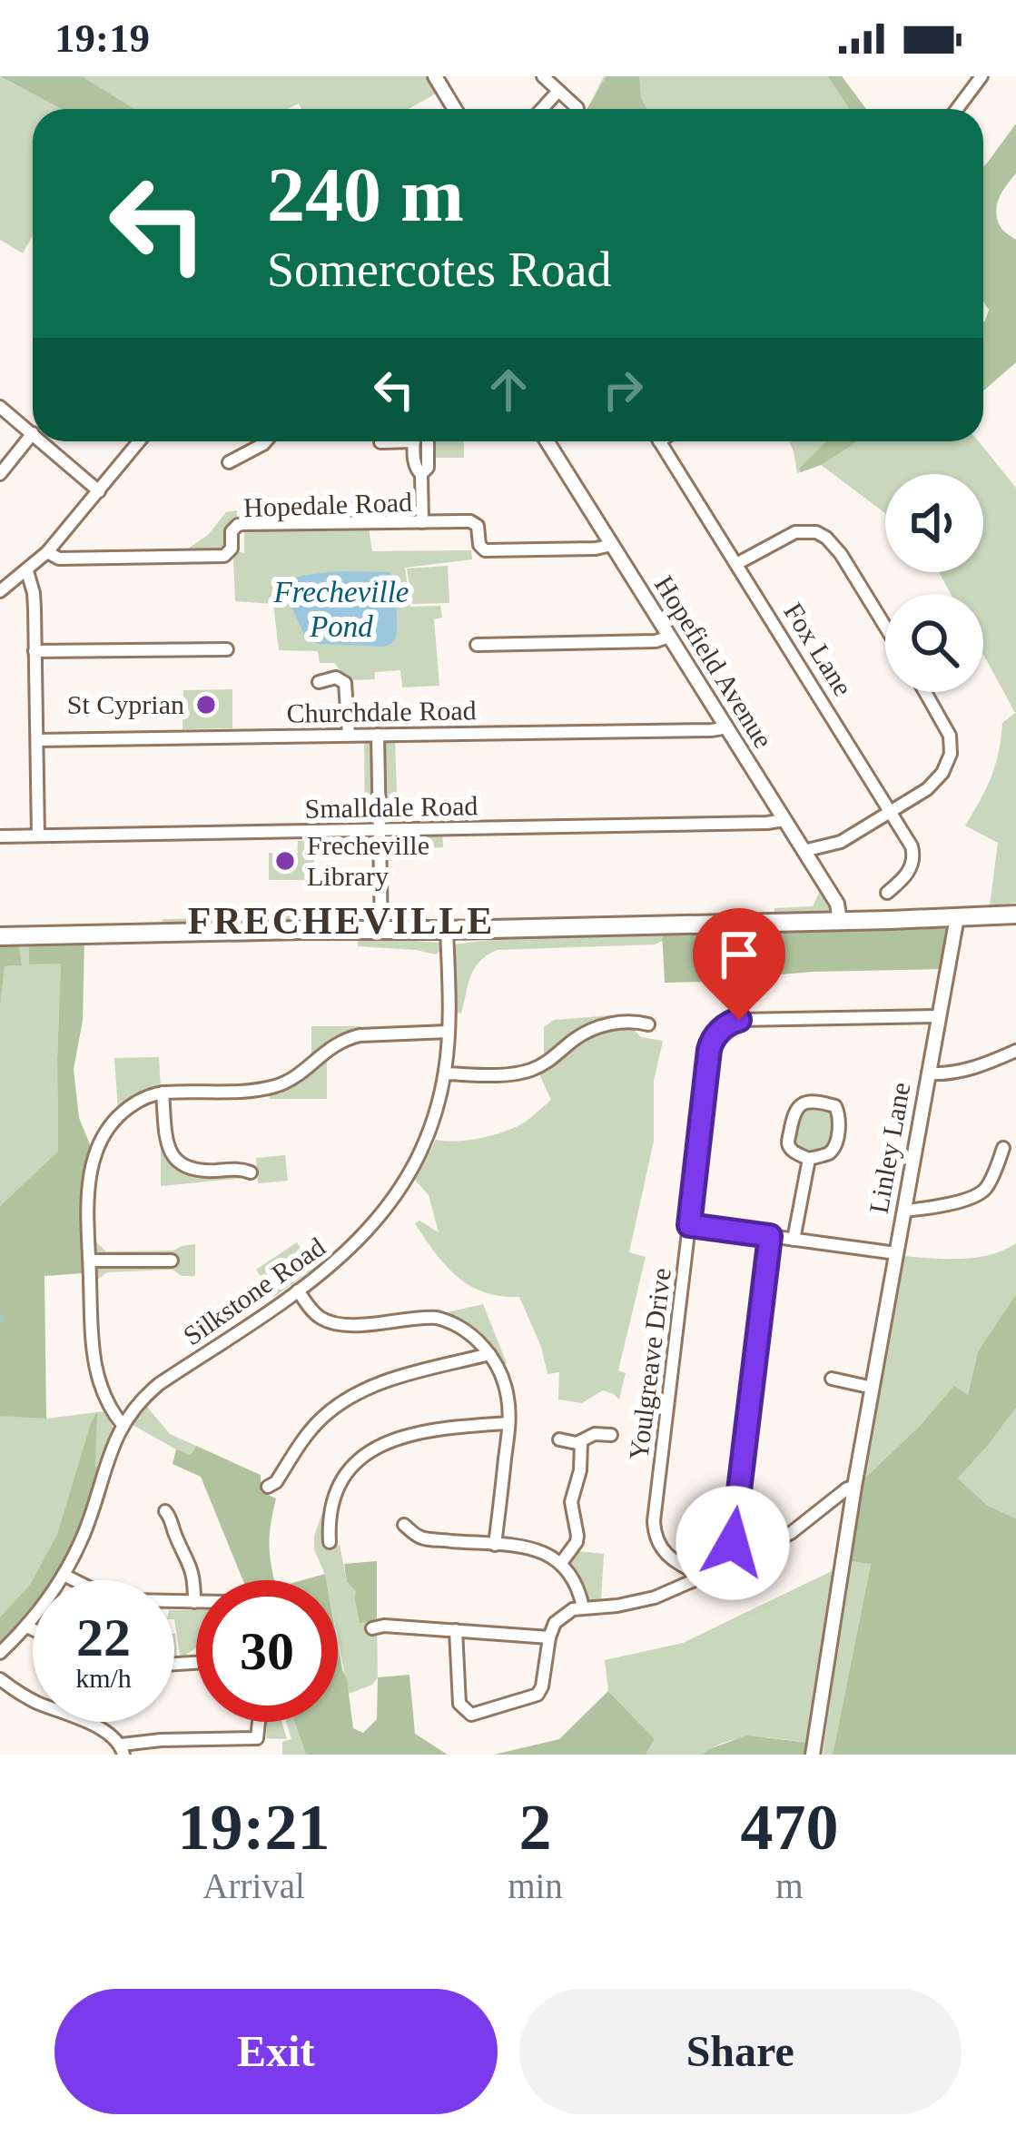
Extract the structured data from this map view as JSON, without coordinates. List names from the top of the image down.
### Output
{
  "streets": {
    "street": [
      "Hopedale Road",
      "Fox Lane",
      "Hopefield Avenue",
      "Churchdale Road",
      "Smalldale Road",
      "Linley Lane",
      "Silkstone Road",
      "Youlgreave Drive"
    ]
  },
  "crossings": [
    ["Hopedale Road", "Hopefield Avenue"],
    ["Hopefield Avenue", "Churchdale Road"],
    ["Hopefield Avenue", "Smalldale Road"],
    ["Linley Lane", "Youlgreave Drive"]
  ],
  "districts": ["FRECHEVILLE"],
  "water": ["Frecheville Pond"],
  "places": ["St Cyprian", "Frecheville Library"],
  "page": {
    "status": "19:19",
    "turn": ["240 m", "Somercotes Road"],
    "speed": "22 km/h",
    "limit": "30",
    "eta": [
      "19:21",
      "Arrival",
      "2",
      "min",
      "470",
      "m"
    ],
    "buttons": ["Exit", "Share"]
  }
}
